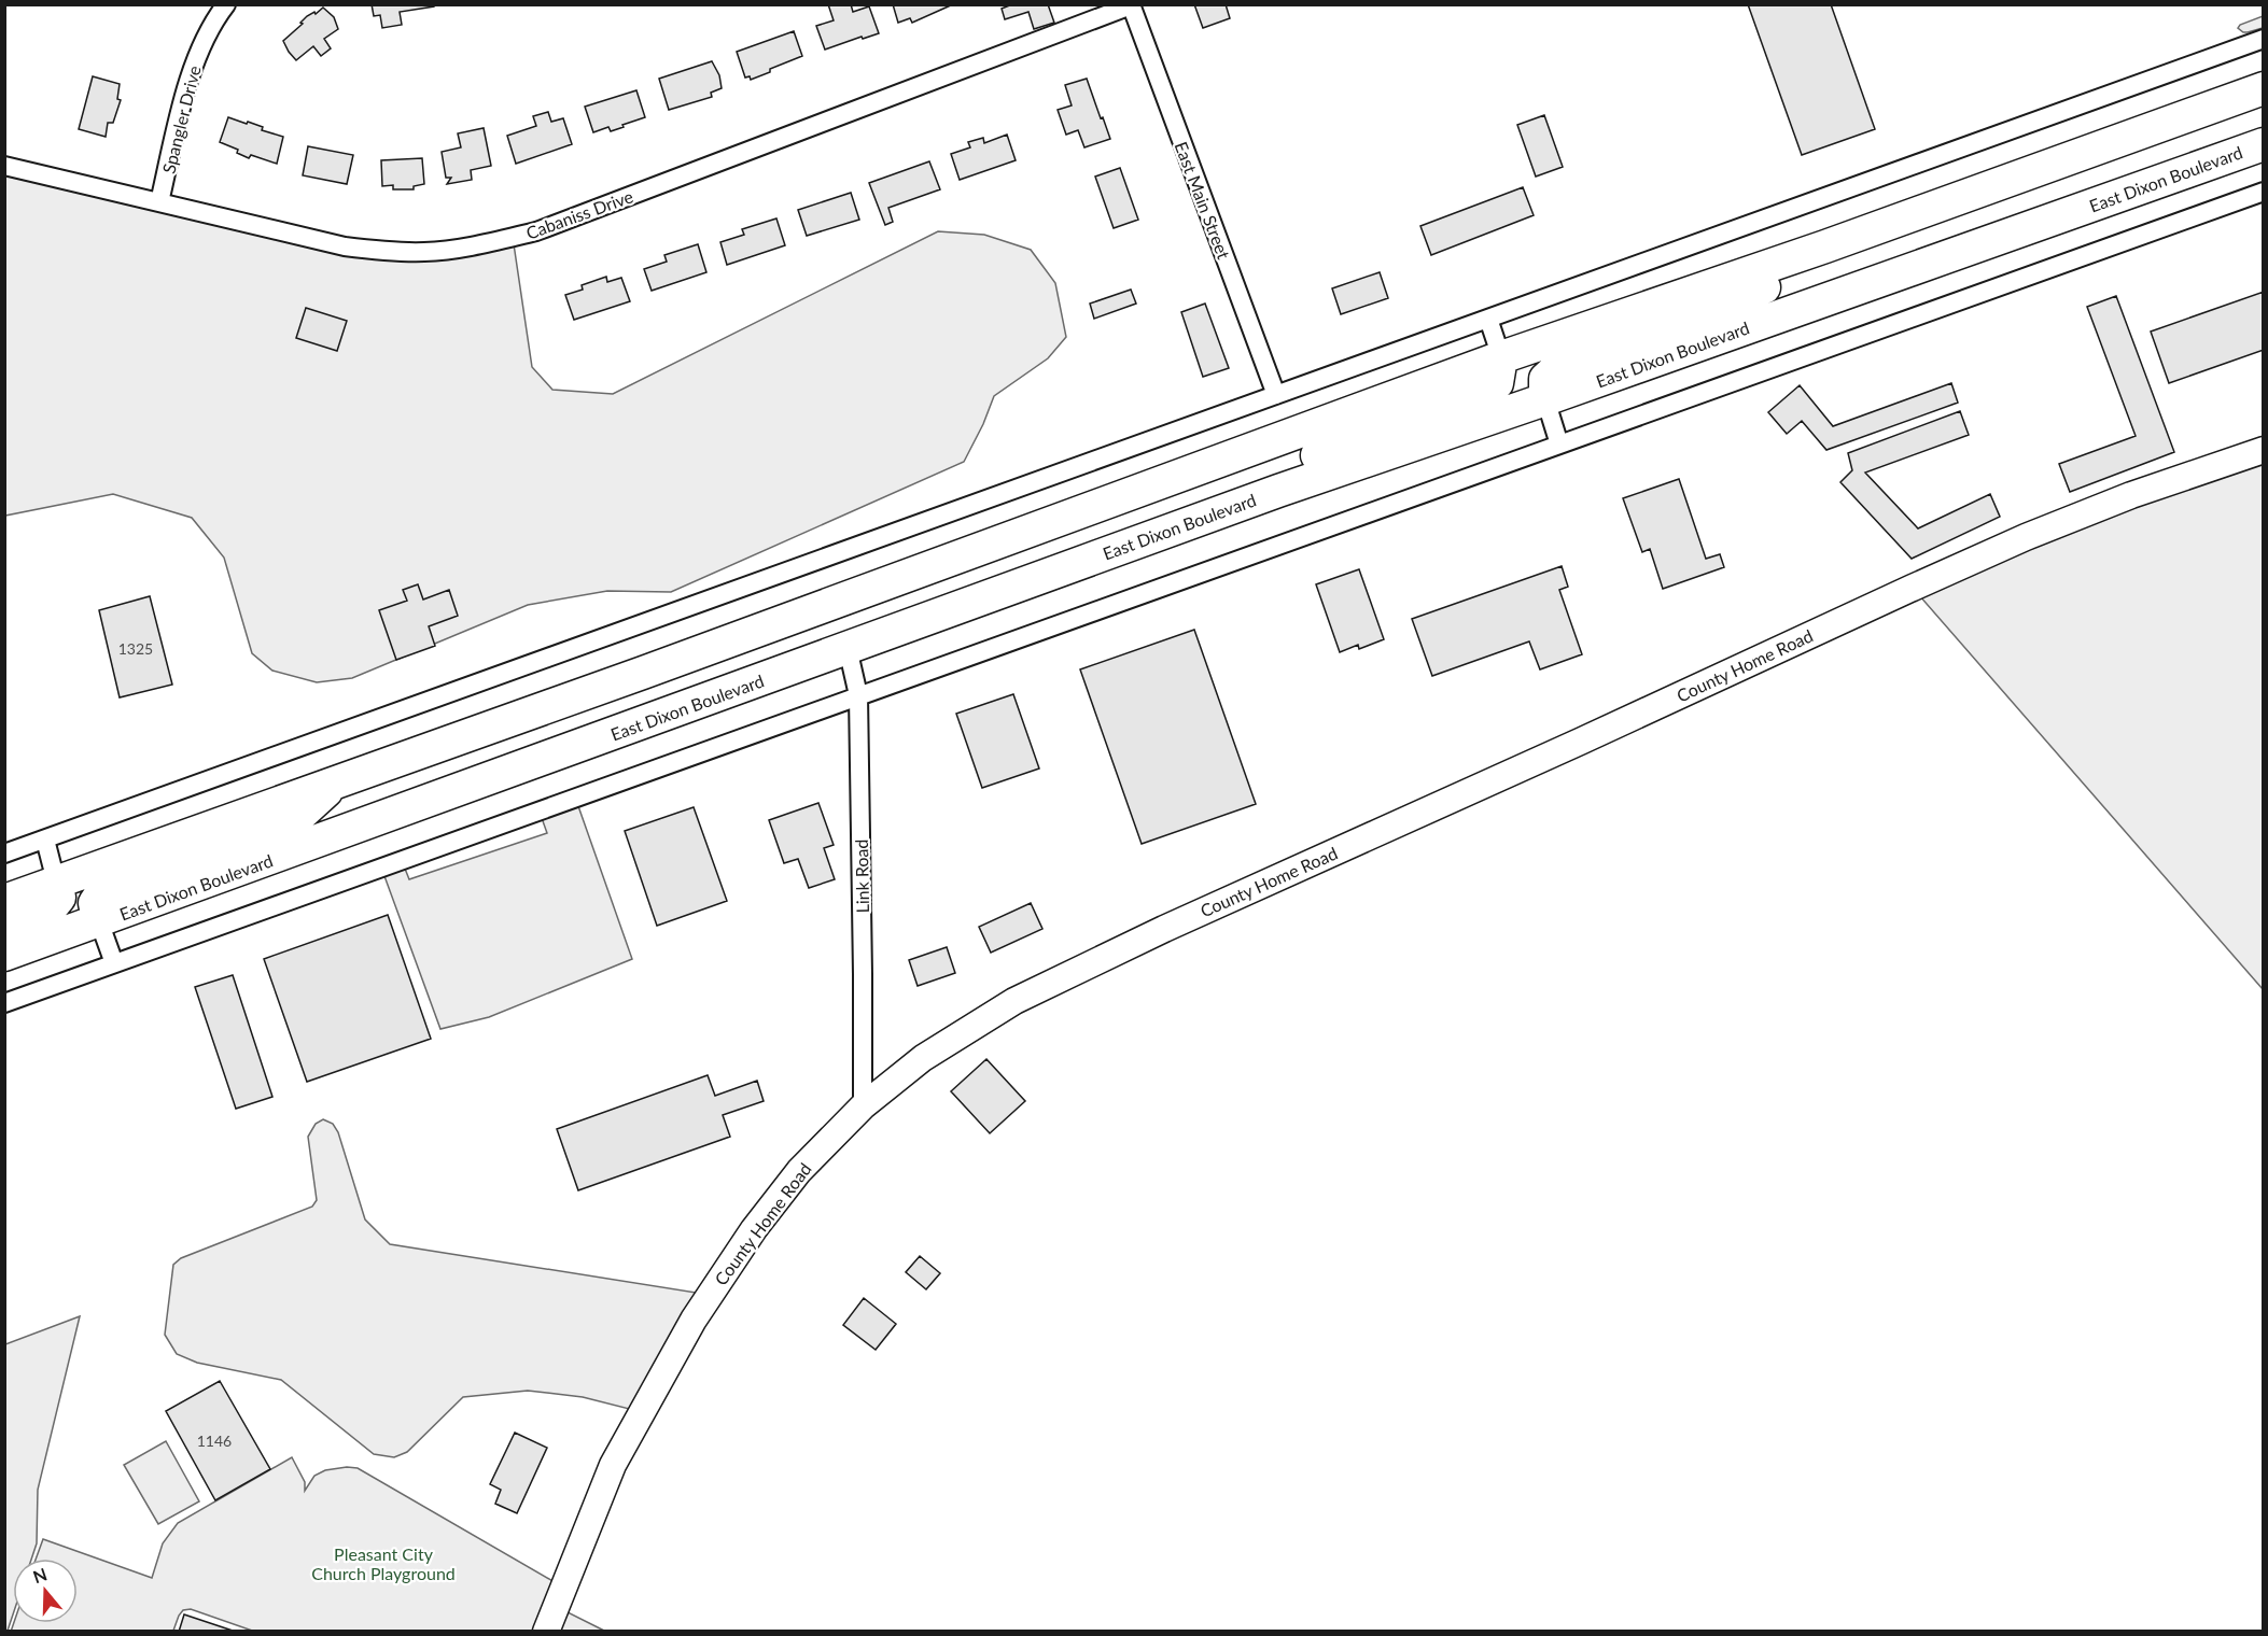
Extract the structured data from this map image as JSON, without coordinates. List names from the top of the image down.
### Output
{
  "streets": {
    "highway": ["East Dixon Boulevard"],
    "street": [
      "Spangler Drive",
      "East Main Street",
      "Cabaniss Drive",
      "County Home Road",
      "Link Road"
    ]
  },
  "crossings": [
    ["Spangler Drive", "Cabaniss Drive"],
    ["East Dixon Boulevard", "Link Road"],
    ["East Main Street", "Cabaniss Drive"],
    ["County Home Road", "Link Road"]
  ],
  "parks": ["Pleasant City Church Playground"],
  "house_numbers": ["1325", "1146"],
  "north": "top"
}
